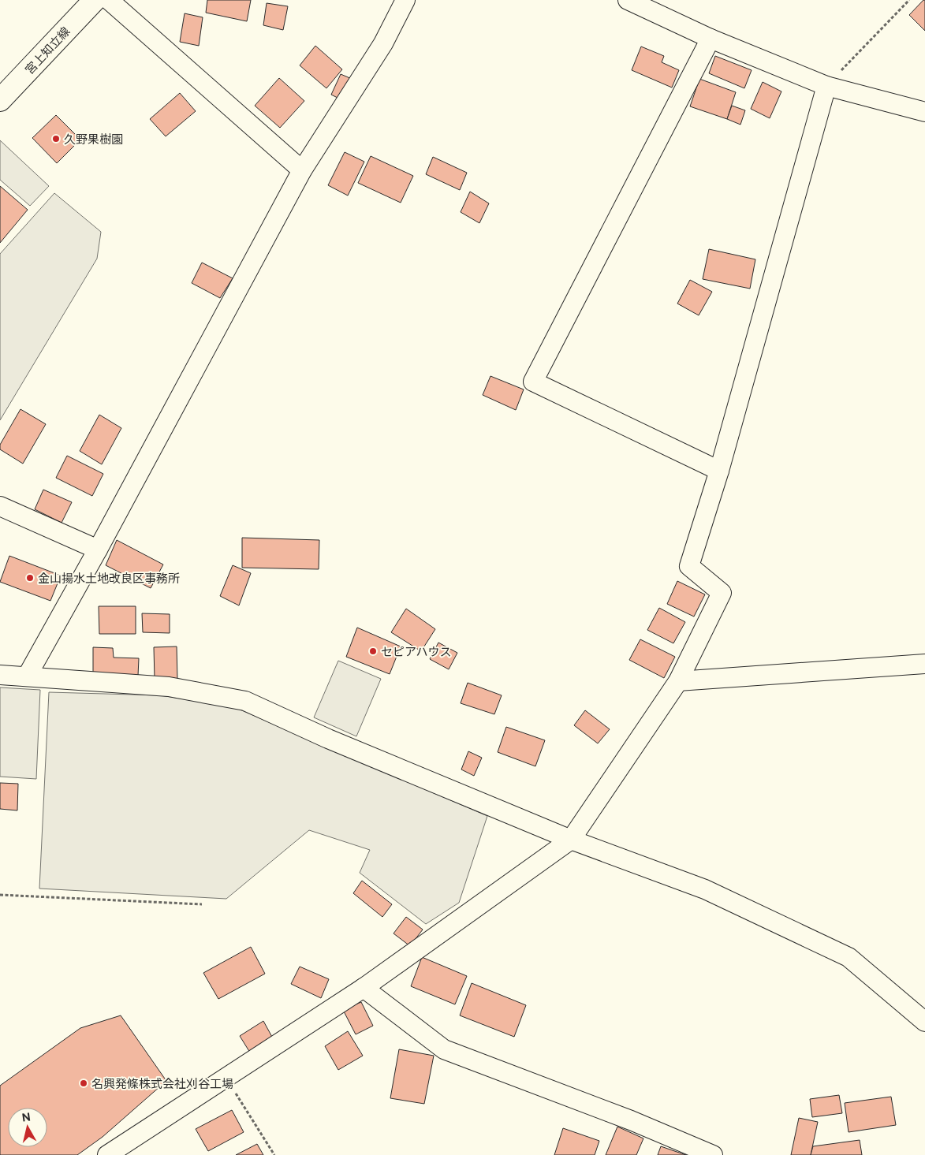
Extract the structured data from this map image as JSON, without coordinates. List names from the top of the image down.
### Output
{
  "streets": {
    "main road": ["宮上知立線"]
  },
  "places": [
    "久野果樹園",
    "金山揚水土地改良区事務所",
    "セピアハウス",
    "名興発條株式会社刈谷工場"
  ],
  "north": "top"
}
